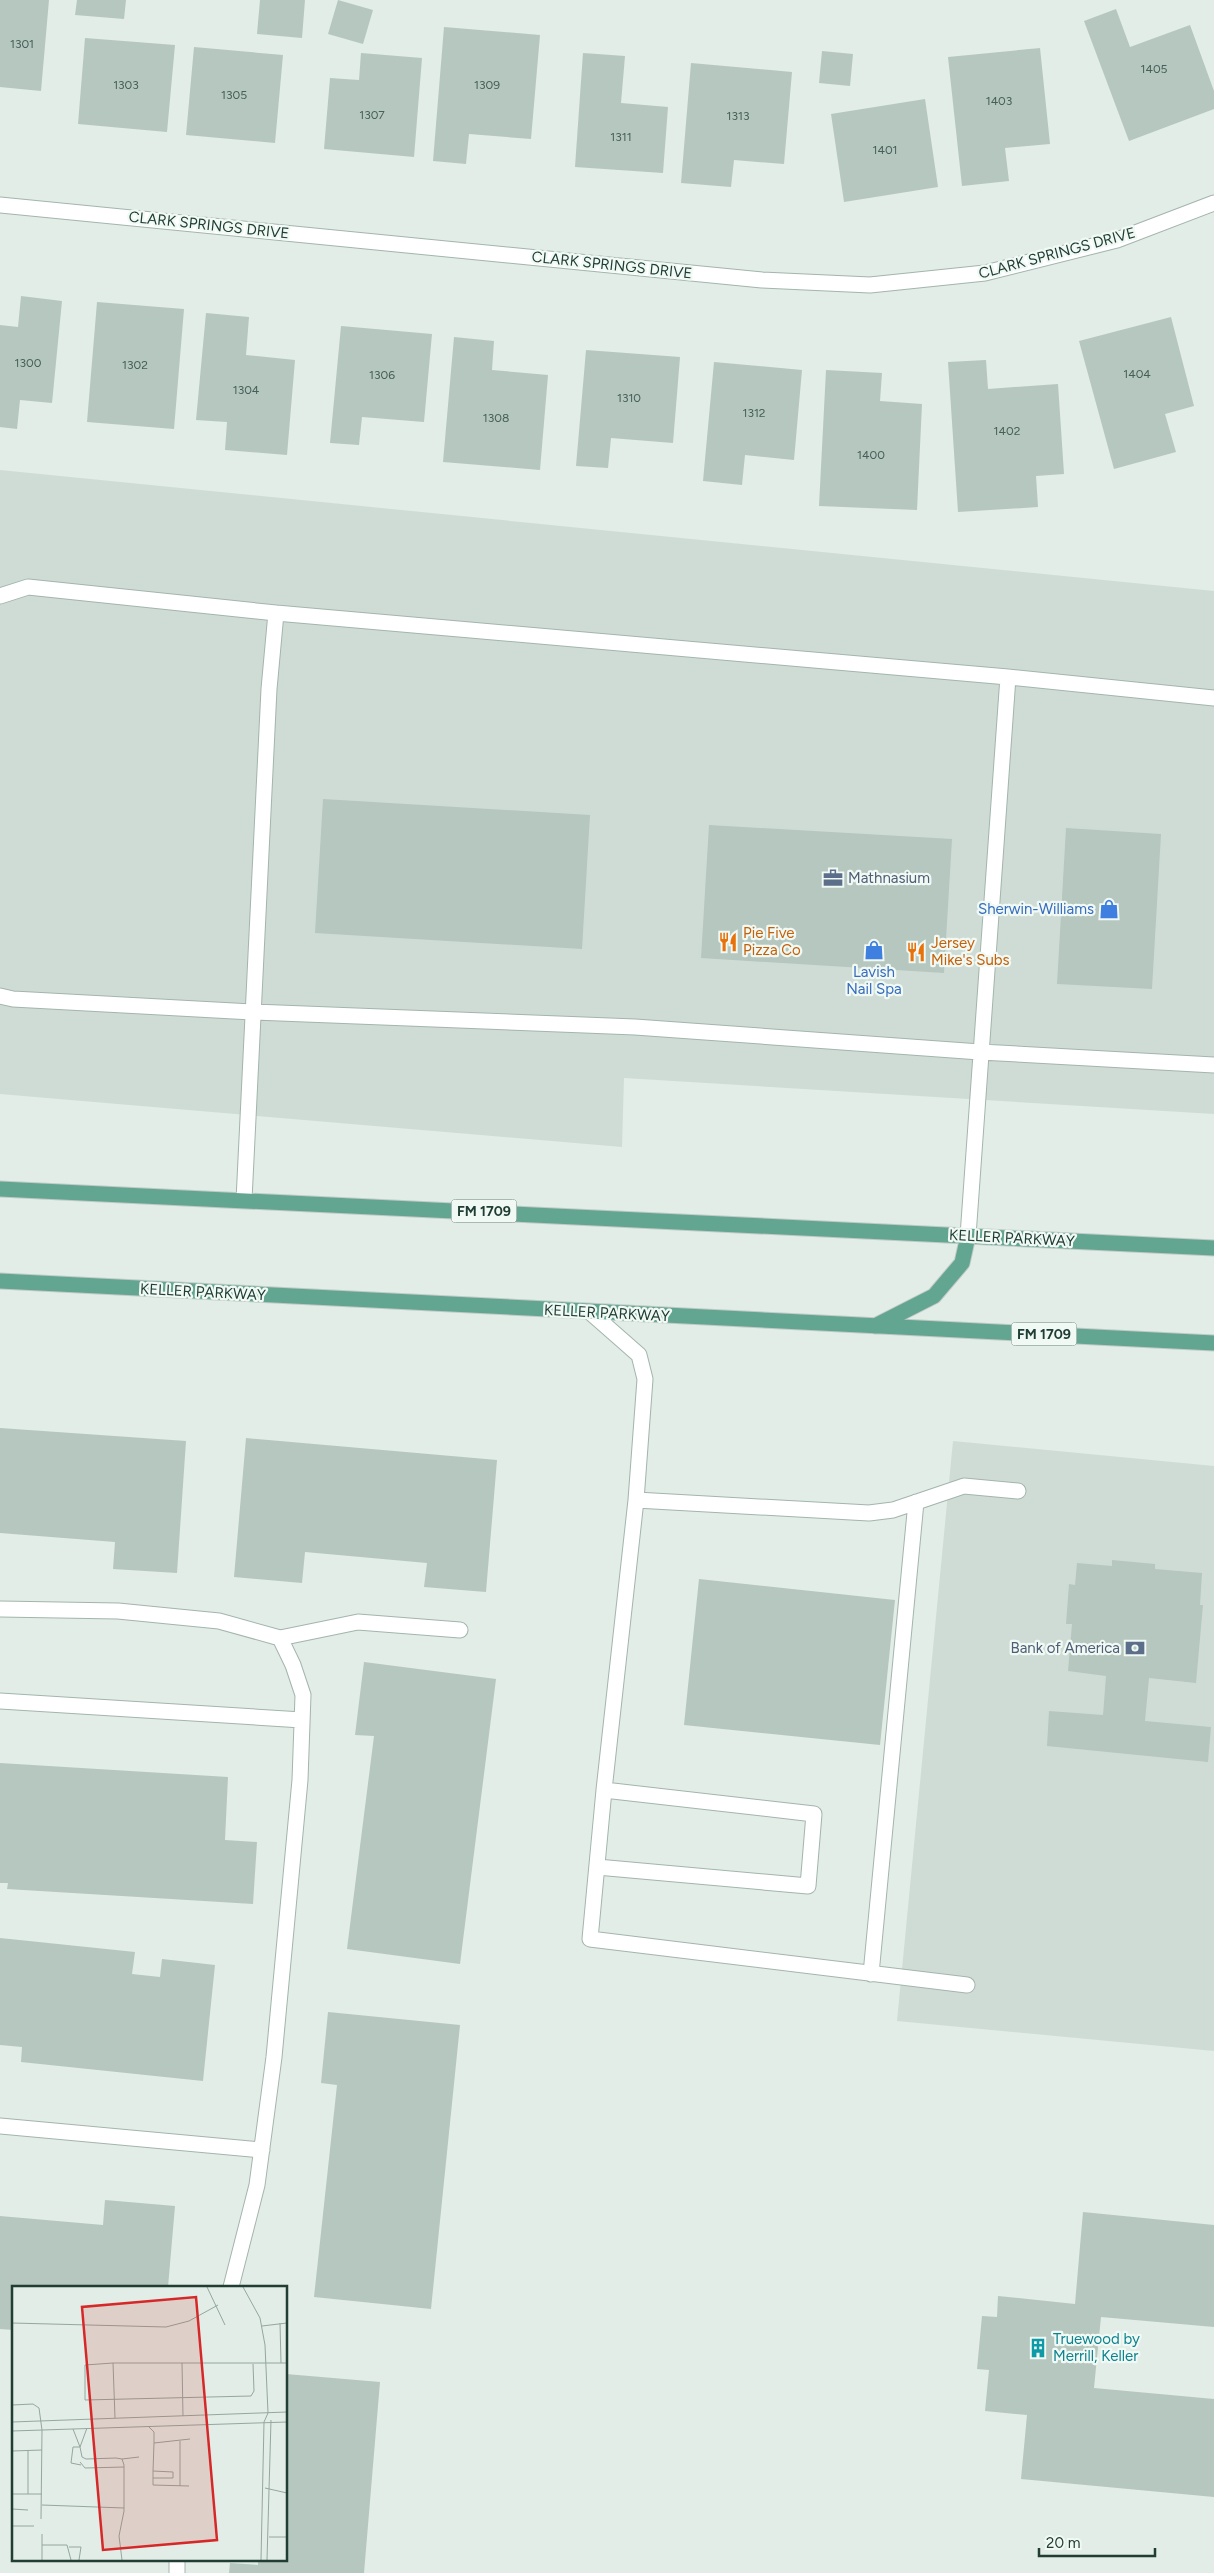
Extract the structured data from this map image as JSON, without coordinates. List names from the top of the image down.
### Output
{
  "streets": {
    "main road": ["FM 1709", "KELLER PARKWAY"],
    "street": ["CLARK SPRINGS DRIVE"]
  },
  "places": {
    "office": ["Mathnasium"],
    "shop": ["Sherwin-Williams", "Lavish Nail Spa"],
    "restaurant": ["Pie Five Pizza Co", "Jersey Mike's Subs"],
    "bank": ["Bank of America"],
    "building": ["Truewood by Merrill, Keller"]
  },
  "house_numbers": [
    "1301",
    "1405",
    "1303",
    "1309",
    "1305",
    "1403",
    "1307",
    "1313",
    "1311",
    "1401",
    "1300",
    "1302",
    "1404",
    "1306",
    "1304",
    "1310",
    "1312",
    "1308",
    "1402",
    "1400"
  ],
  "scale_bar": "20 m"
}
